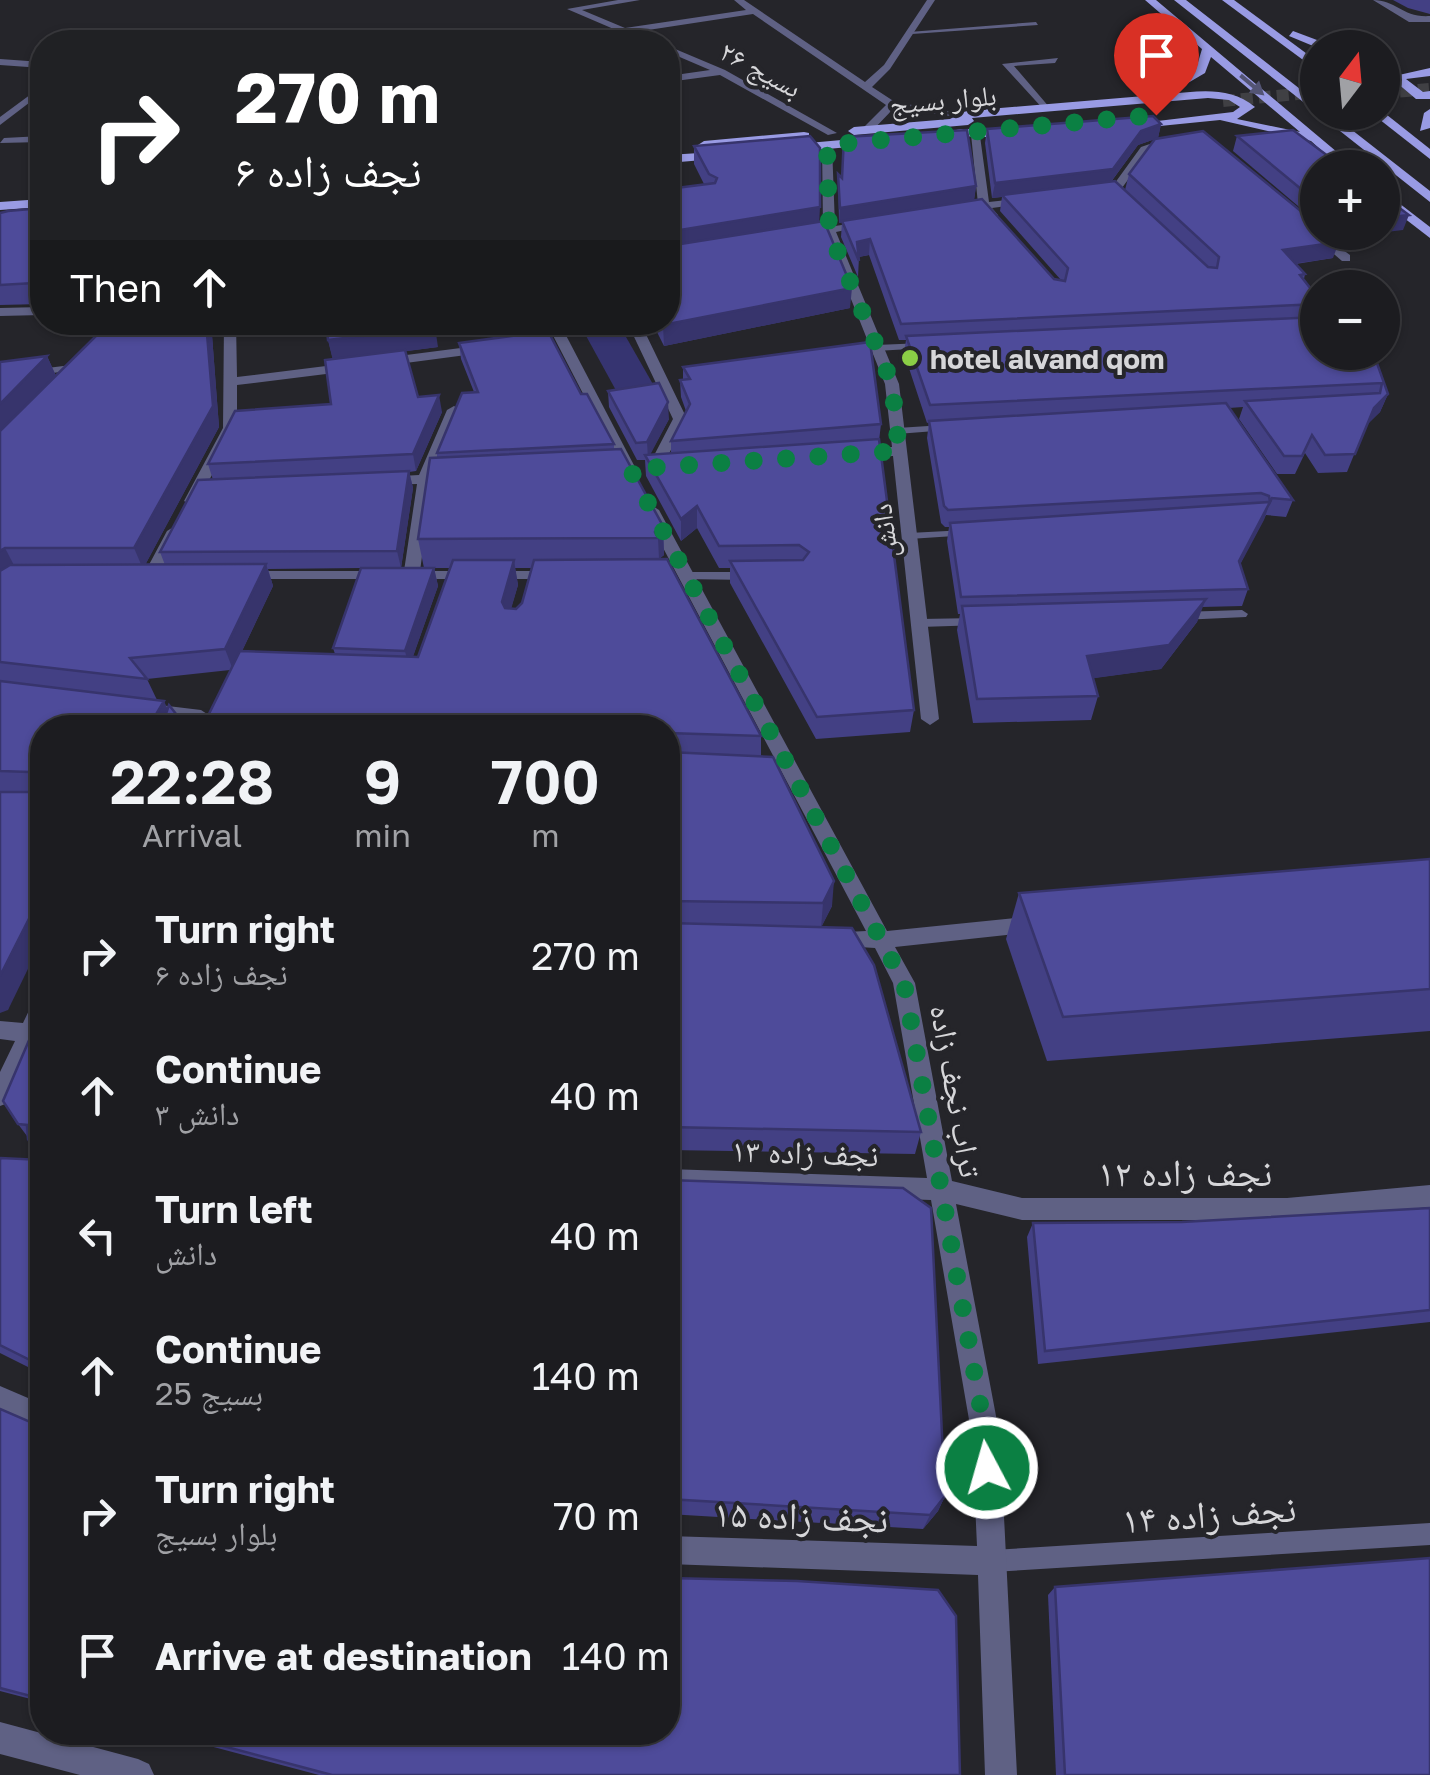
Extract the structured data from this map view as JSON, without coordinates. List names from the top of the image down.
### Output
{
  "streets": {
    "main road": ["بلوار بسیج"],
    "street": [
      "بسیج ۲۶",
      "دانش",
      "تراب نجف زاده",
      "نجف زاده ۱۳",
      "نجف زاده ۱۲",
      "نجف زاده ۱۵"
    ],
    "lane": ["نجف زاده ۱۴"]
  },
  "crossings": [
    ["بسیج ۲۶", "بلوار بسیج"],
    ["تراب نجف زاده", "نجف زاده ۱۳"],
    ["تراب نجف زاده", "نجف زاده ۱۲"],
    ["تراب نجف زاده", "نجف زاده ۱۴"],
    ["تراب نجف زاده", "نجف زاده ۱۵"],
    ["نجف زاده ۱۳", "نجف زاده ۱۲"],
    ["نجف زاده ۱۴", "نجف زاده ۱۵"]
  ],
  "places": ["hotel alvand qom"],
  "north": "top",
  "page": {
    "map_buttons": ["+", "−"],
    "turn": ["270 m", "نجف زاده ۶"],
    "then": "Then",
    "eta": [
      "22:28",
      "Arrival",
      "9",
      "min",
      "700",
      "m"
    ],
    "list": [
      {
        "name": "Turn right",
        "note": "نجف زاده ۶",
        "value": "270 m"
      },
      {
        "name": "Continue",
        "note": "دانش ۳",
        "value": "40 m"
      },
      {
        "name": "Turn left",
        "note": "دانش",
        "value": "40 m"
      },
      {
        "name": "Continue",
        "note": "بسیج 25",
        "value": "140 m"
      },
      {
        "name": "Turn right",
        "note": "بلوار بسیج",
        "value": "70 m"
      },
      {
        "name": "Arrive at destination",
        "value": "140 m"
      }
    ]
  }
}
